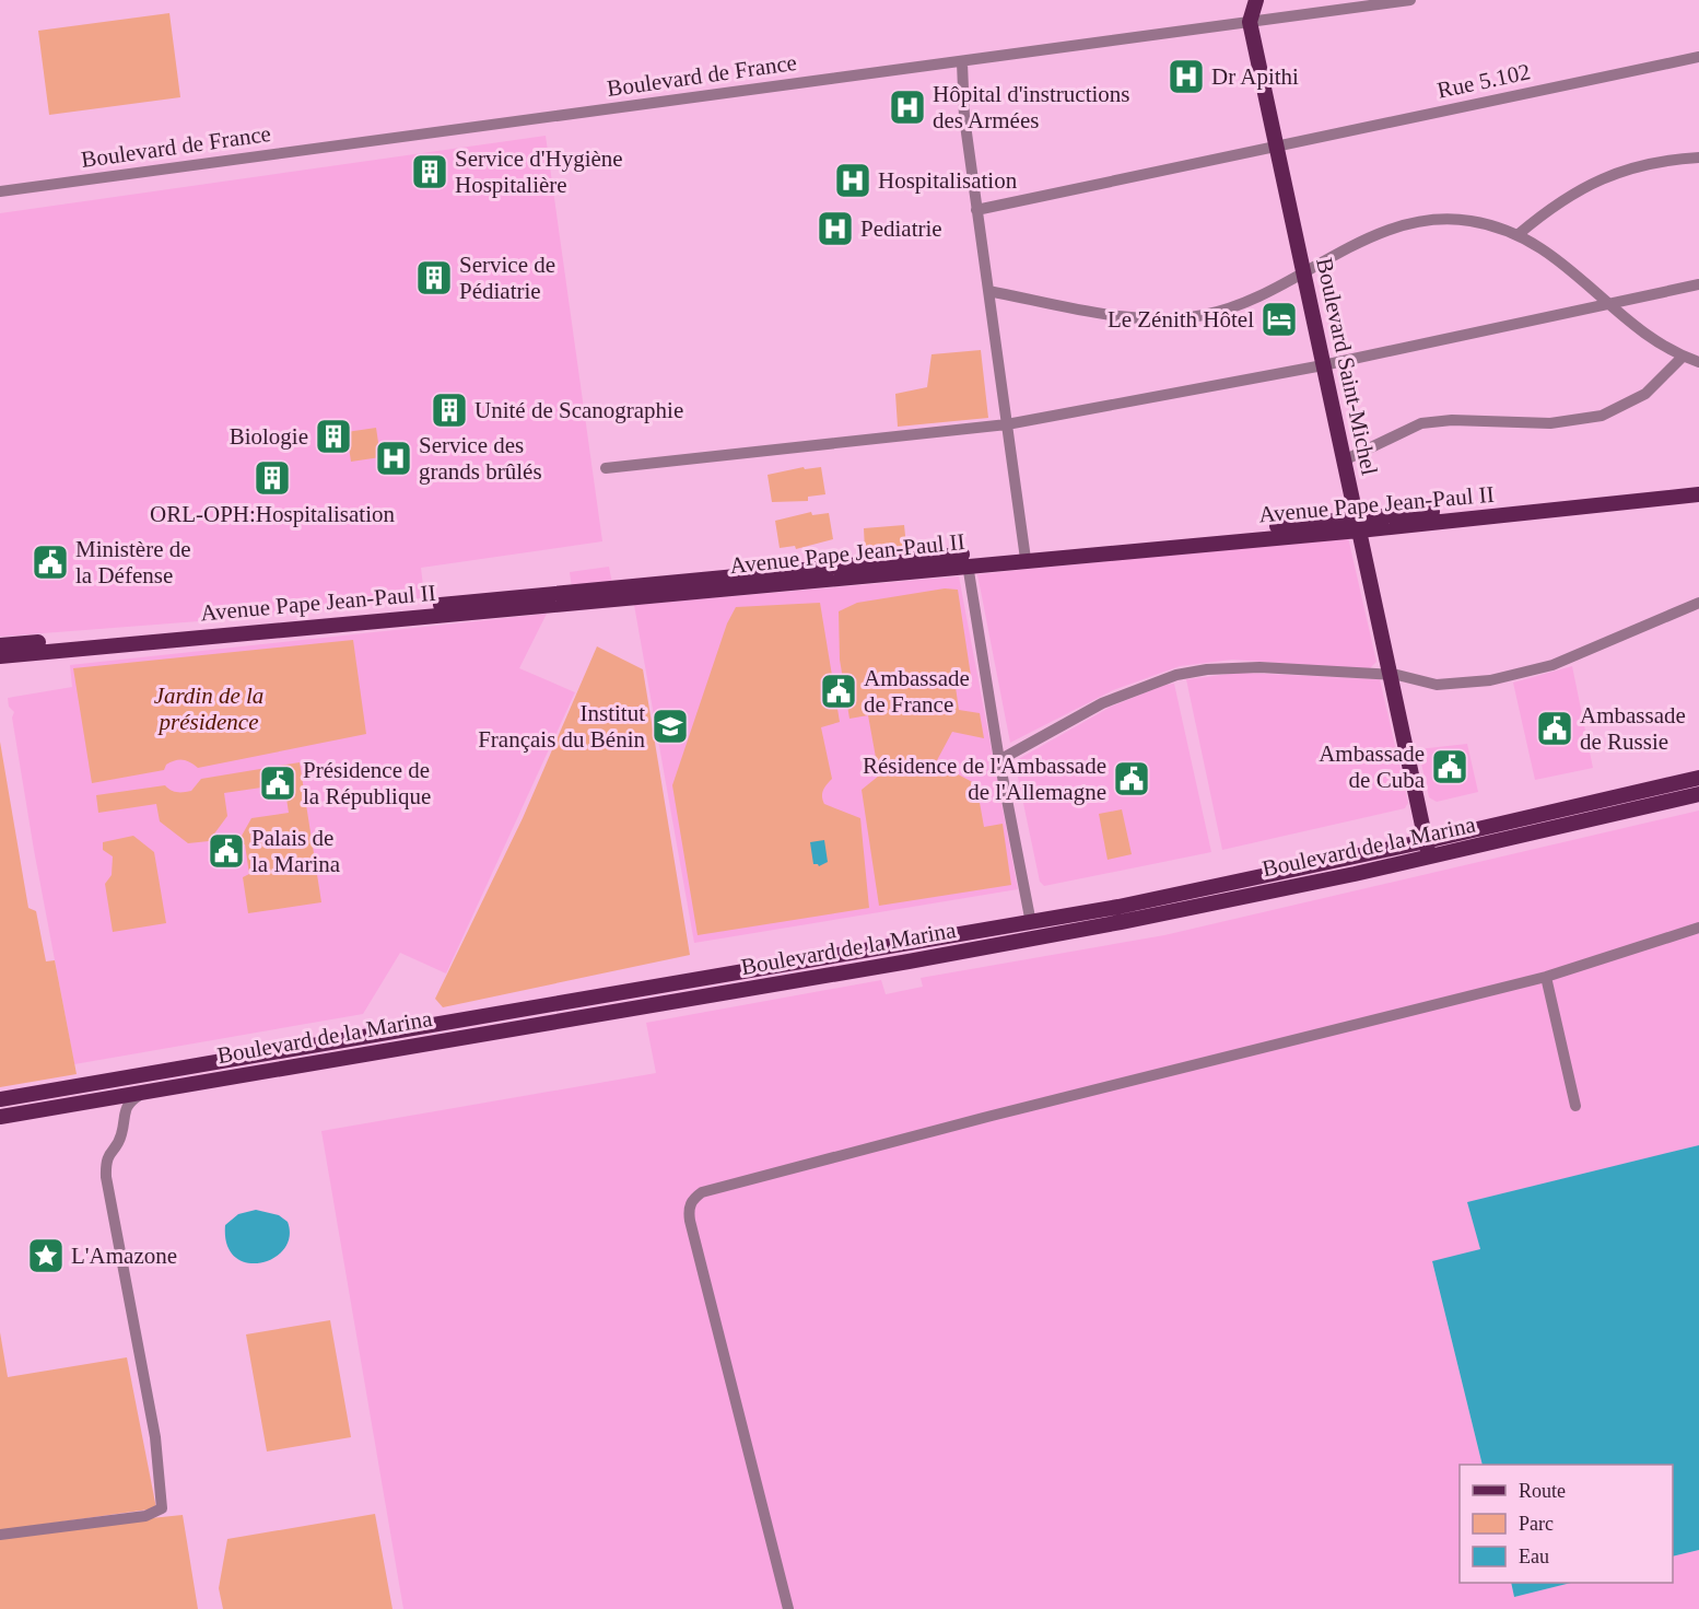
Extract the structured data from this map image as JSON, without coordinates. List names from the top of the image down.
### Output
{
  "streets": {
    "main road": ["Boulevard Saint-Michel", "Avenue Pape Jean-Paul II", "Boulevard de la Marina"],
    "street": ["Boulevard de France", "Rue 5.102"]
  },
  "crossings": [
    ["Boulevard de France", "Boulevard Saint-Michel"],
    ["Rue 5.102", "Boulevard Saint-Michel"],
    ["Boulevard Saint-Michel", "Avenue Pape Jean-Paul II"],
    ["Boulevard Saint-Michel", "Boulevard de la Marina"]
  ],
  "parks": ["Jardin de la présidence"],
  "places": {
    "hospital": [
      "Dr Apithi",
      "Hôpital d'instructions des Armées",
      "Hospitalisation",
      "Pediatrie",
      "Service des grands brûlés"
    ],
    "building": [
      "Service d'Hygiène Hospitalière",
      "Service de Pédiatrie",
      "Unité de Scanographie",
      "Biologie",
      "ORL-OPH:Hospitalisation"
    ],
    "hotel": ["Le Zénith Hôtel"],
    "public building": [
      "Ministère de la Défense",
      "Ambassade de France",
      "Ambassade de Russie",
      "Ambassade de Cuba",
      "Résidence de l'Ambassade de l'Allemagne",
      "Présidence de la République",
      "Palais de la Marina"
    ],
    "school or university": ["Institut Français du Bénin"],
    "place": ["L'Amazone"]
  },
  "legend": ["Route", "Parc", "Eau"]
}
